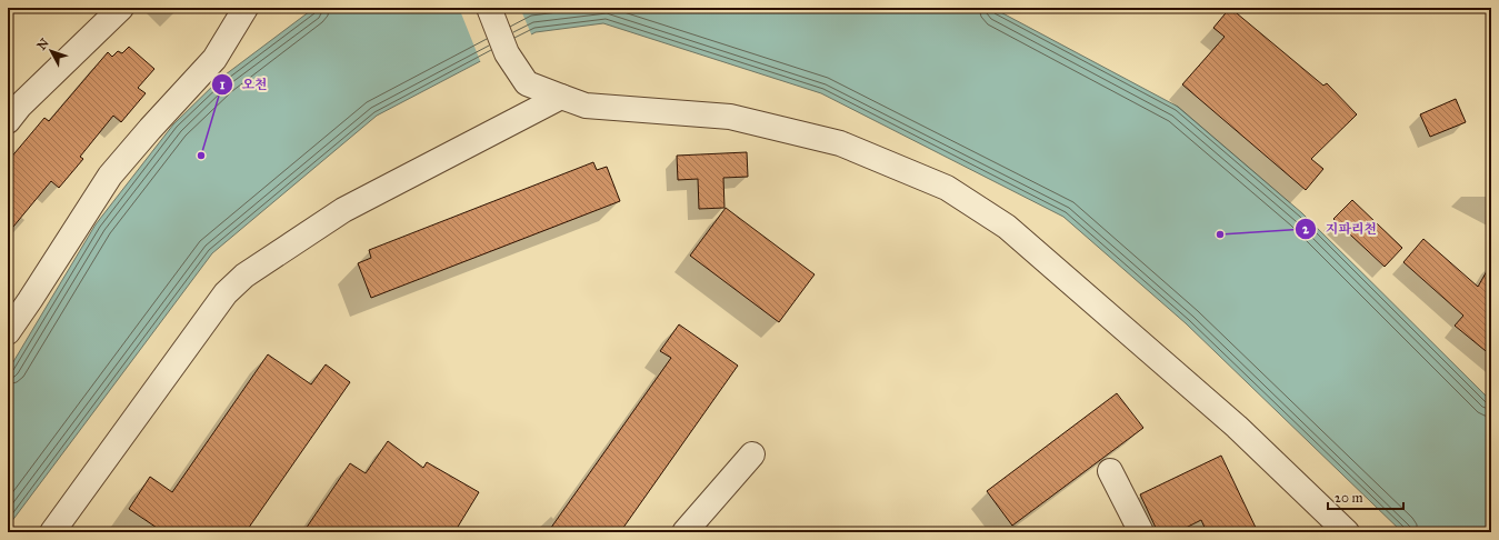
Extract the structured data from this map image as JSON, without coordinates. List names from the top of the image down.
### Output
{
  "places": ["오천", "지파리천"],
  "scale_bar": "20 m",
  "north": "top left"
}
